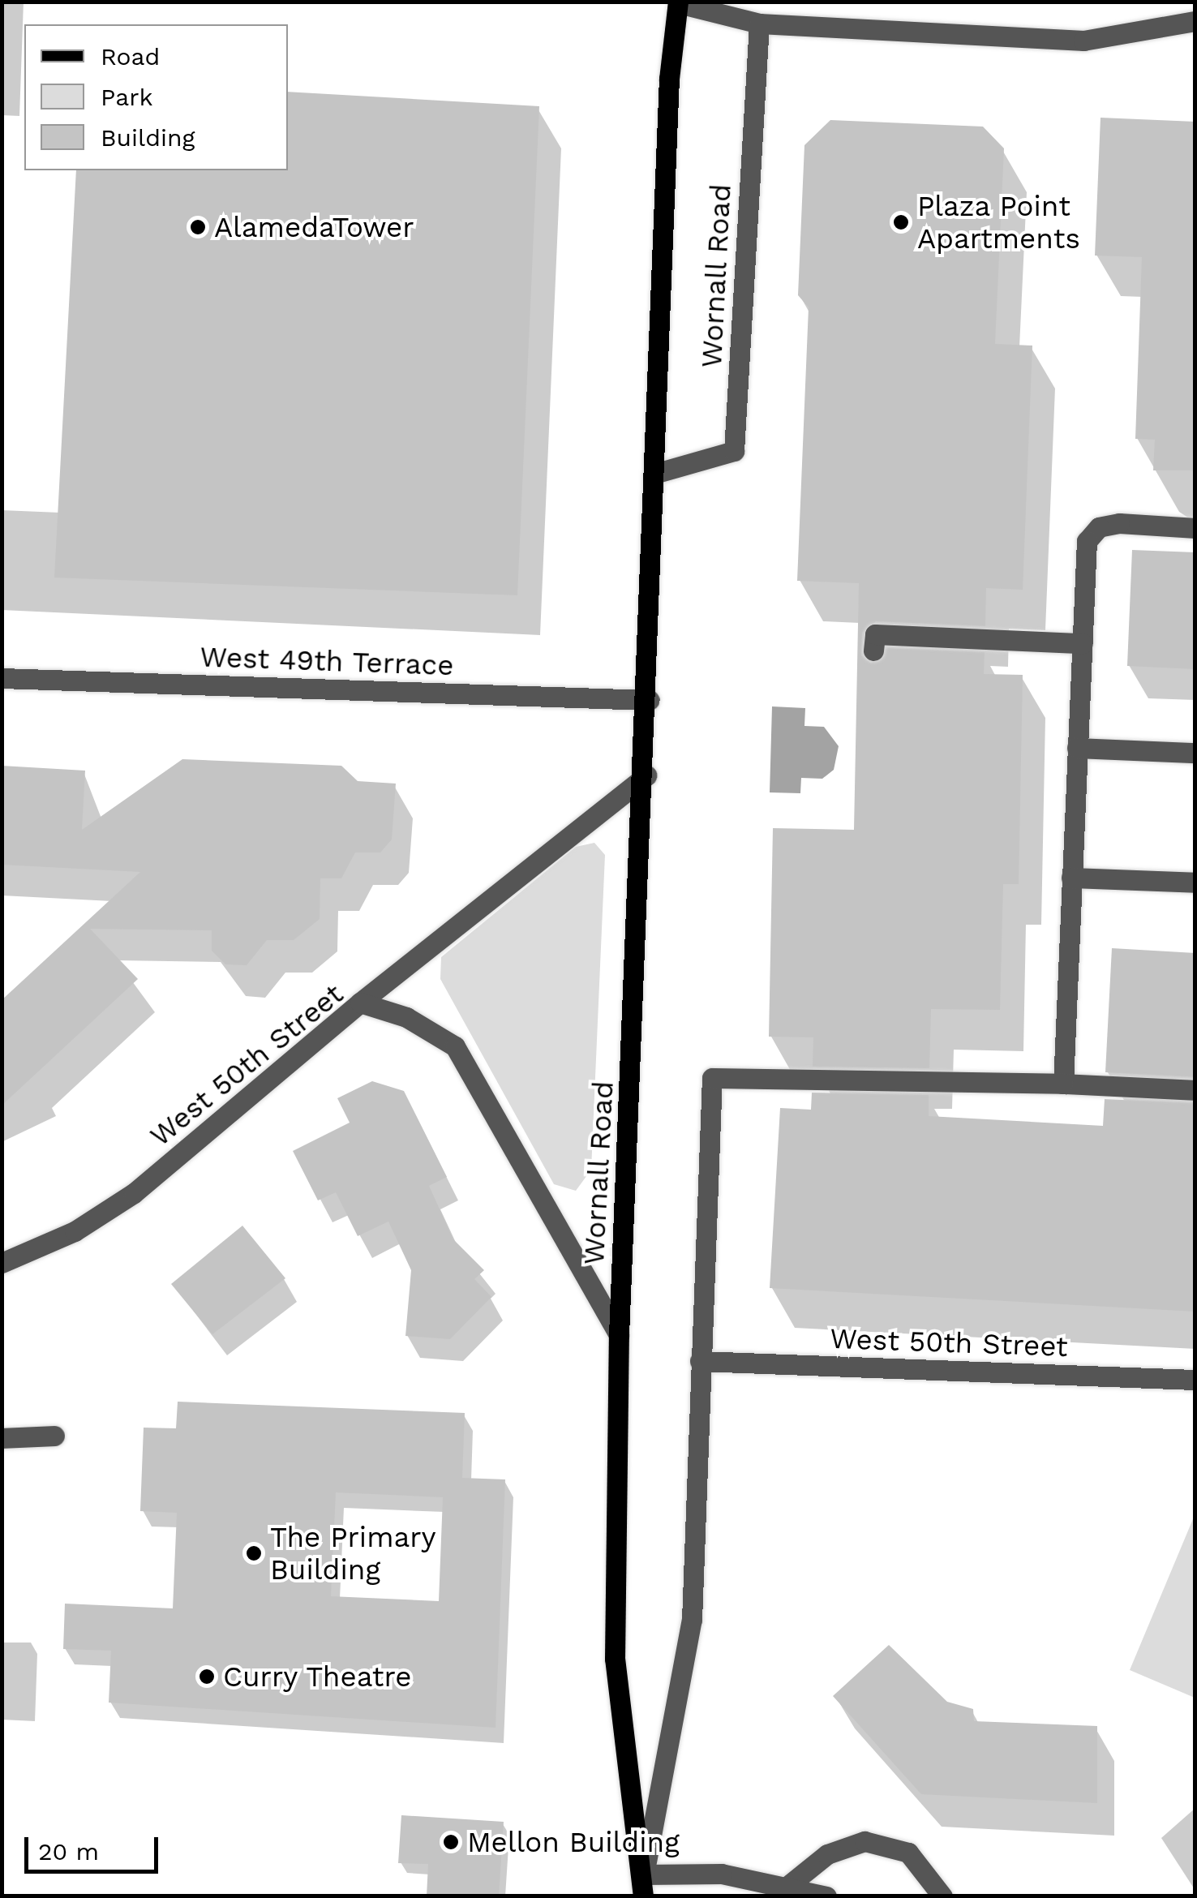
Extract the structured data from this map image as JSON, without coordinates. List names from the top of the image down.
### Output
{
  "streets": {
    "main road": ["Wornall Road"],
    "street": ["West 49th Terrace", "West 50th Street"]
  },
  "crossings": [
    ["Wornall Road", "West 49th Terrace"],
    ["Wornall Road", "West 50th Street"]
  ],
  "places": [
    "Plaza Point Apartments",
    "AlamedaTower",
    "The Primary Building",
    "Curry Theatre",
    "Mellon Building"
  ],
  "legend": ["Road", "Park", "Building"],
  "scale_bar": "20 m"
}
